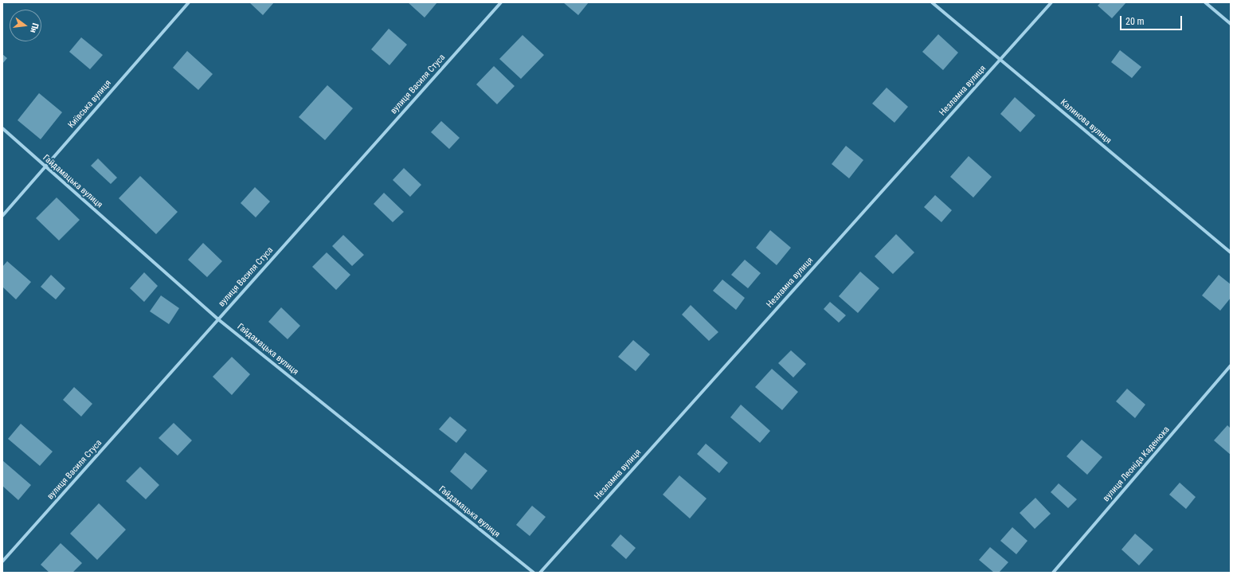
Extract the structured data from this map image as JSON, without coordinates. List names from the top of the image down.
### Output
{
  "streets": {
    "street": [
      "вулиця Василя Стуса",
      "Незламна вулиця",
      "Київська вулиця",
      "Калинова вулиця",
      "Гайдамацька вулиця",
      "вулиця Леоніда Каденюка"
    ]
  },
  "crossings": [
    ["вулиця Василя Стуса", "Гайдамацька вулиця"],
    ["Незламна вулиця", "Калинова вулиця"],
    ["Київська вулиця", "Гайдамацька вулиця"]
  ],
  "scale_bar": "20 m",
  "north": "right"
}
